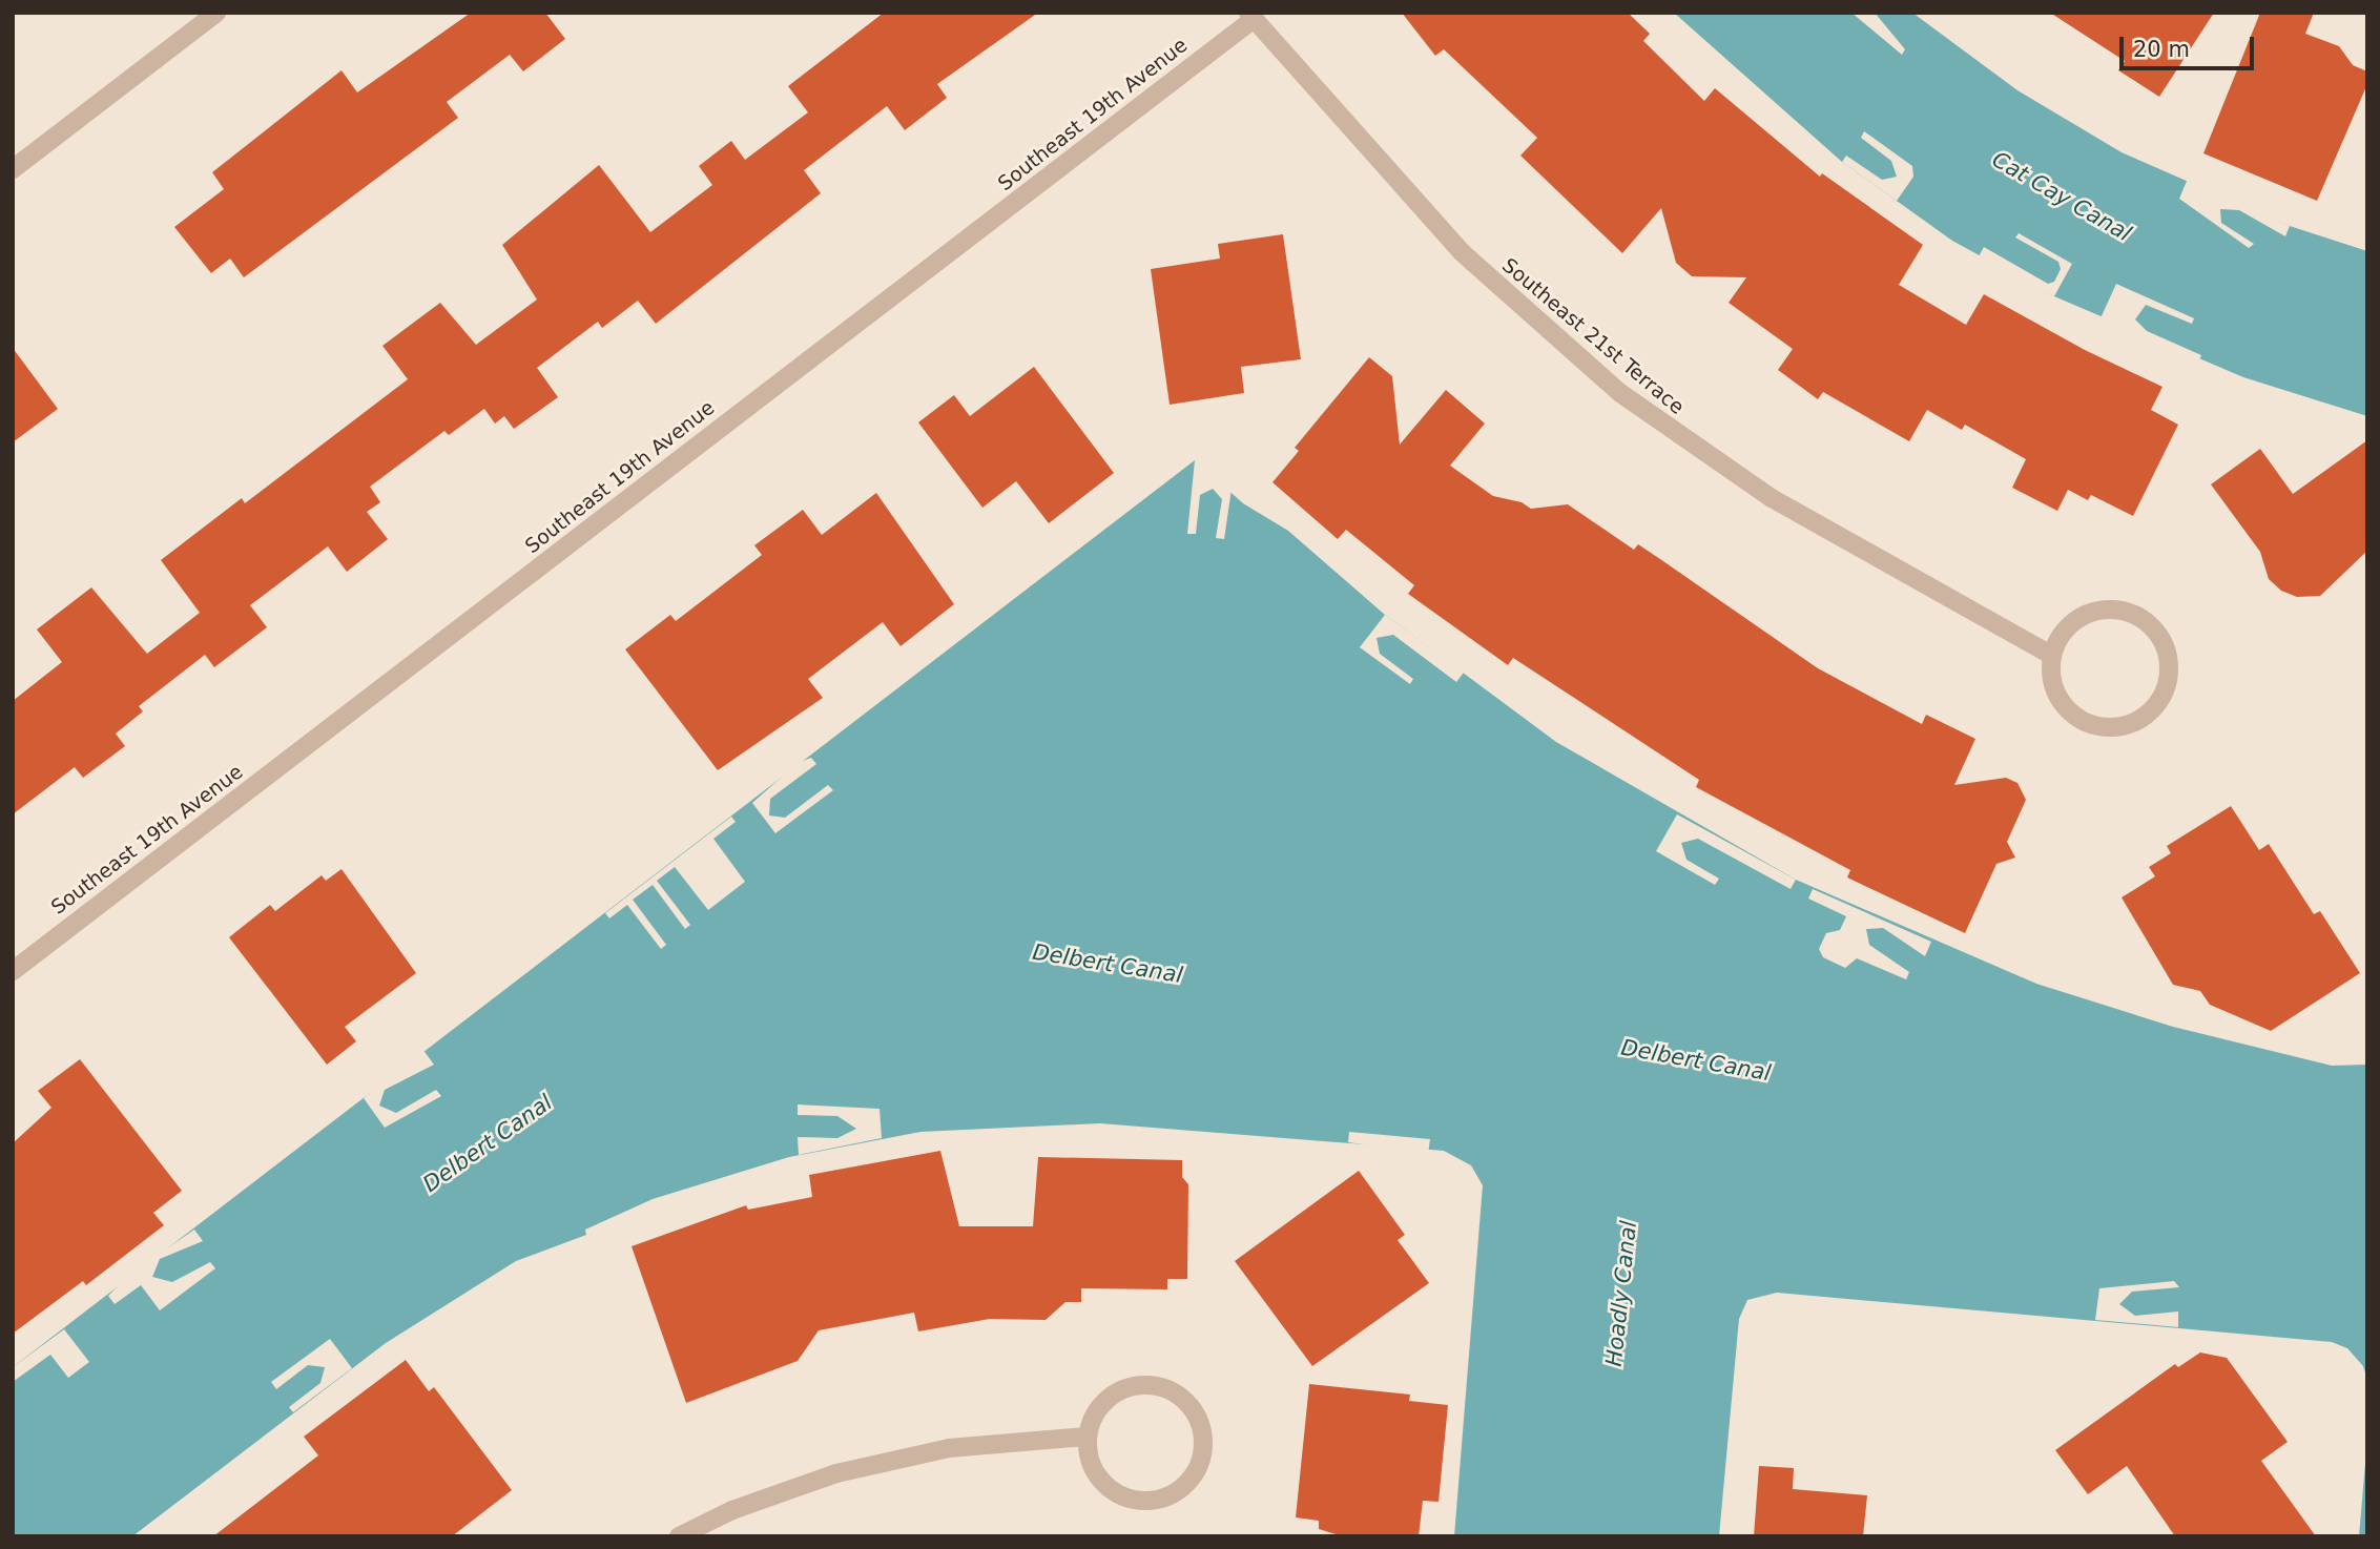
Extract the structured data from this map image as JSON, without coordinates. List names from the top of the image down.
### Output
{
  "streets": {
    "street": ["Southeast 19th Avenue", "Southeast 21st Terrace"]
  },
  "crossings": [
    ["Southeast 19th Avenue", "Southeast 21st Terrace"]
  ],
  "water": ["Cat Cay Canal", "Delbert Canal", "Hoadly Canal"],
  "scale_bar": "20 m"
}
